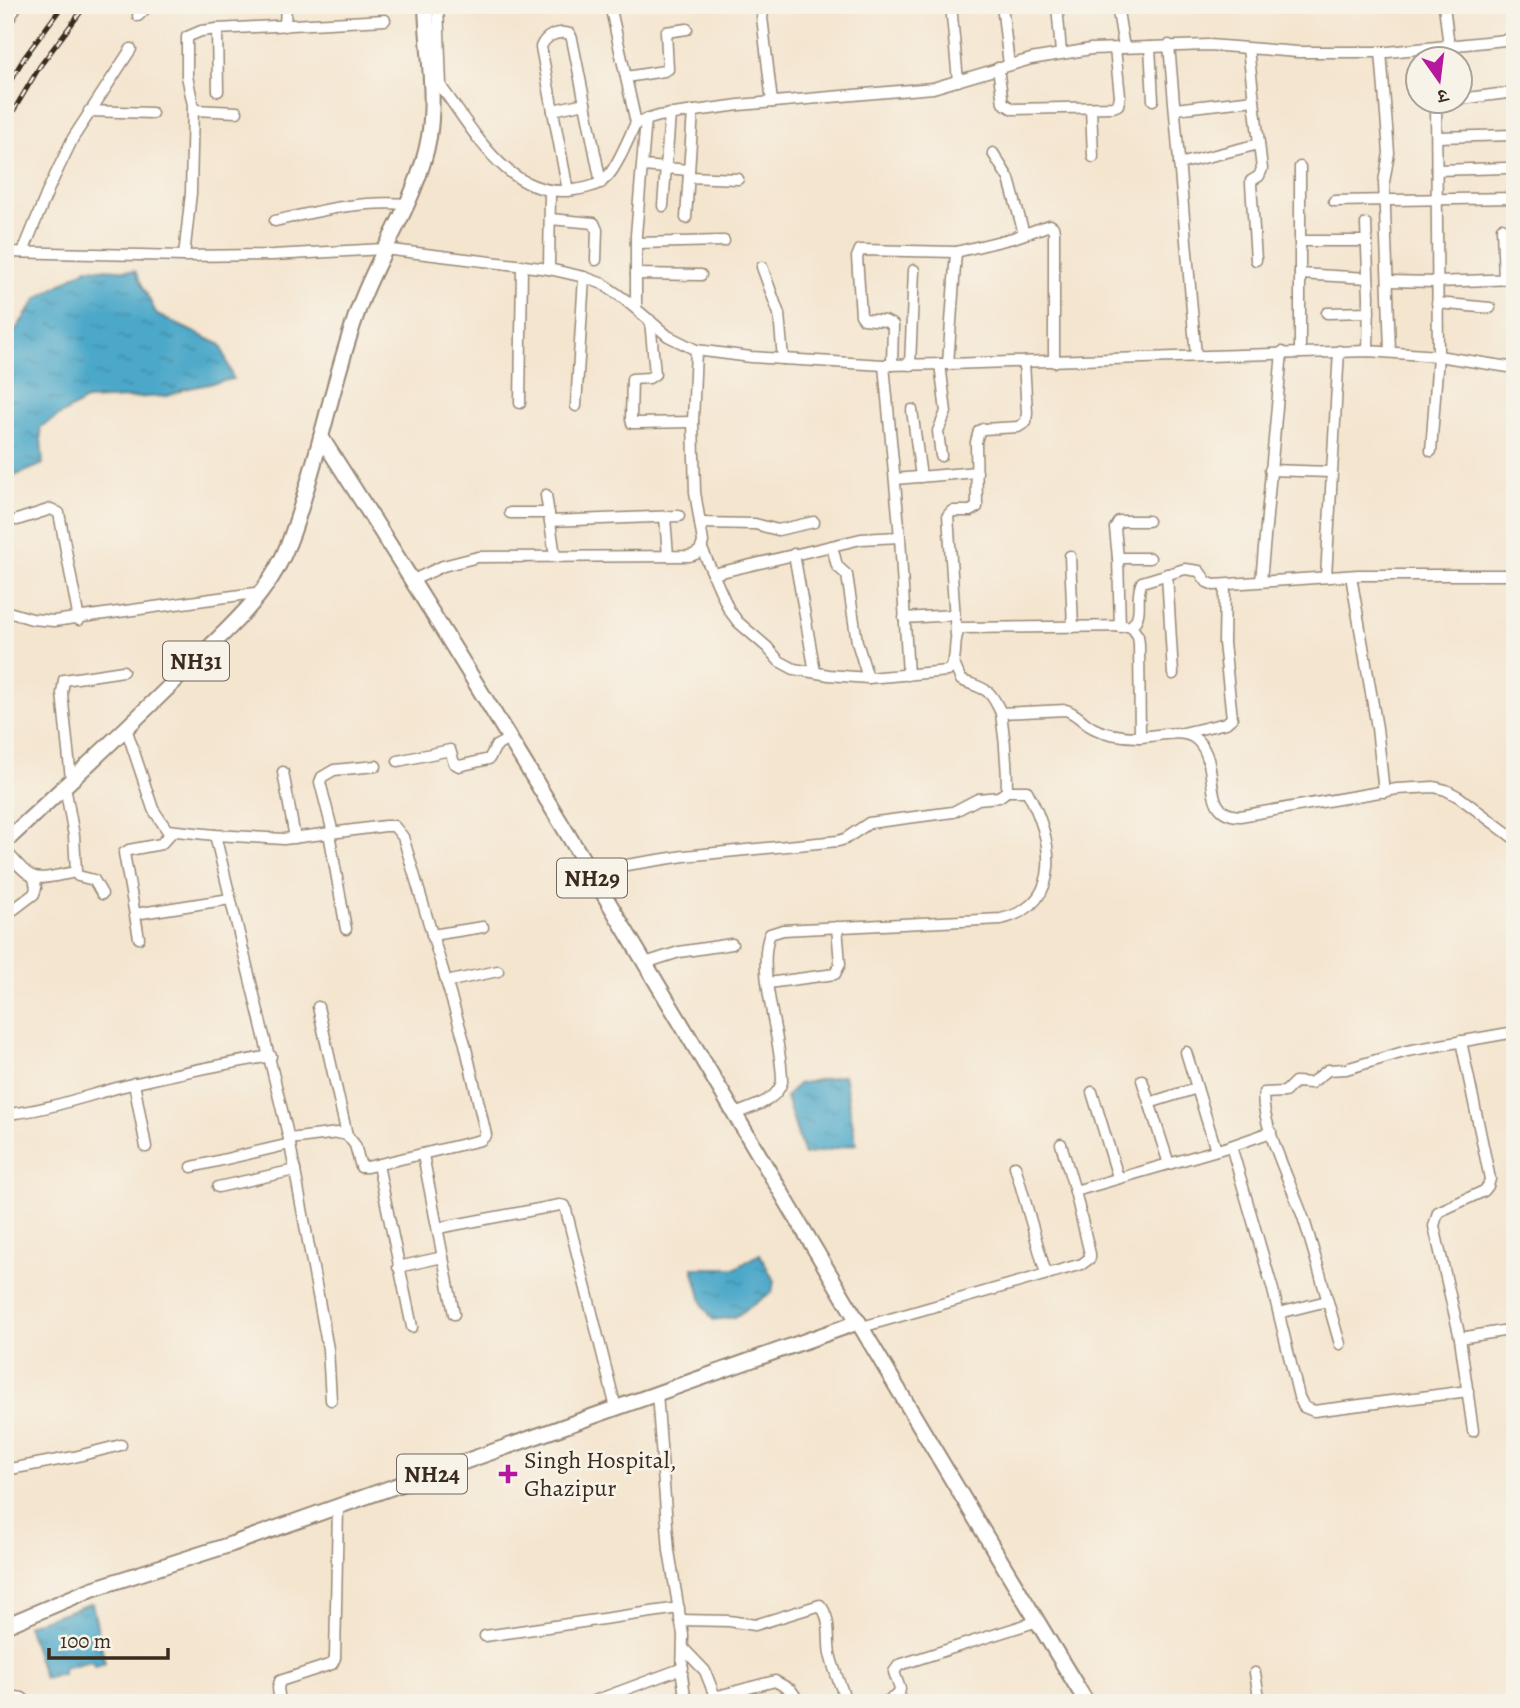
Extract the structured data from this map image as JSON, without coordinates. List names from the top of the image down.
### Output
{
  "streets": {
    "highway": ["NH31", "NH29", "NH24"]
  },
  "crossings": [
    ["NH31", "NH29"],
    ["NH29", "NH24"]
  ],
  "places": {
    "health": ["Singh Hospital, Ghazipur"]
  },
  "scale_bar": "100 m",
  "north": "bottom"
}
